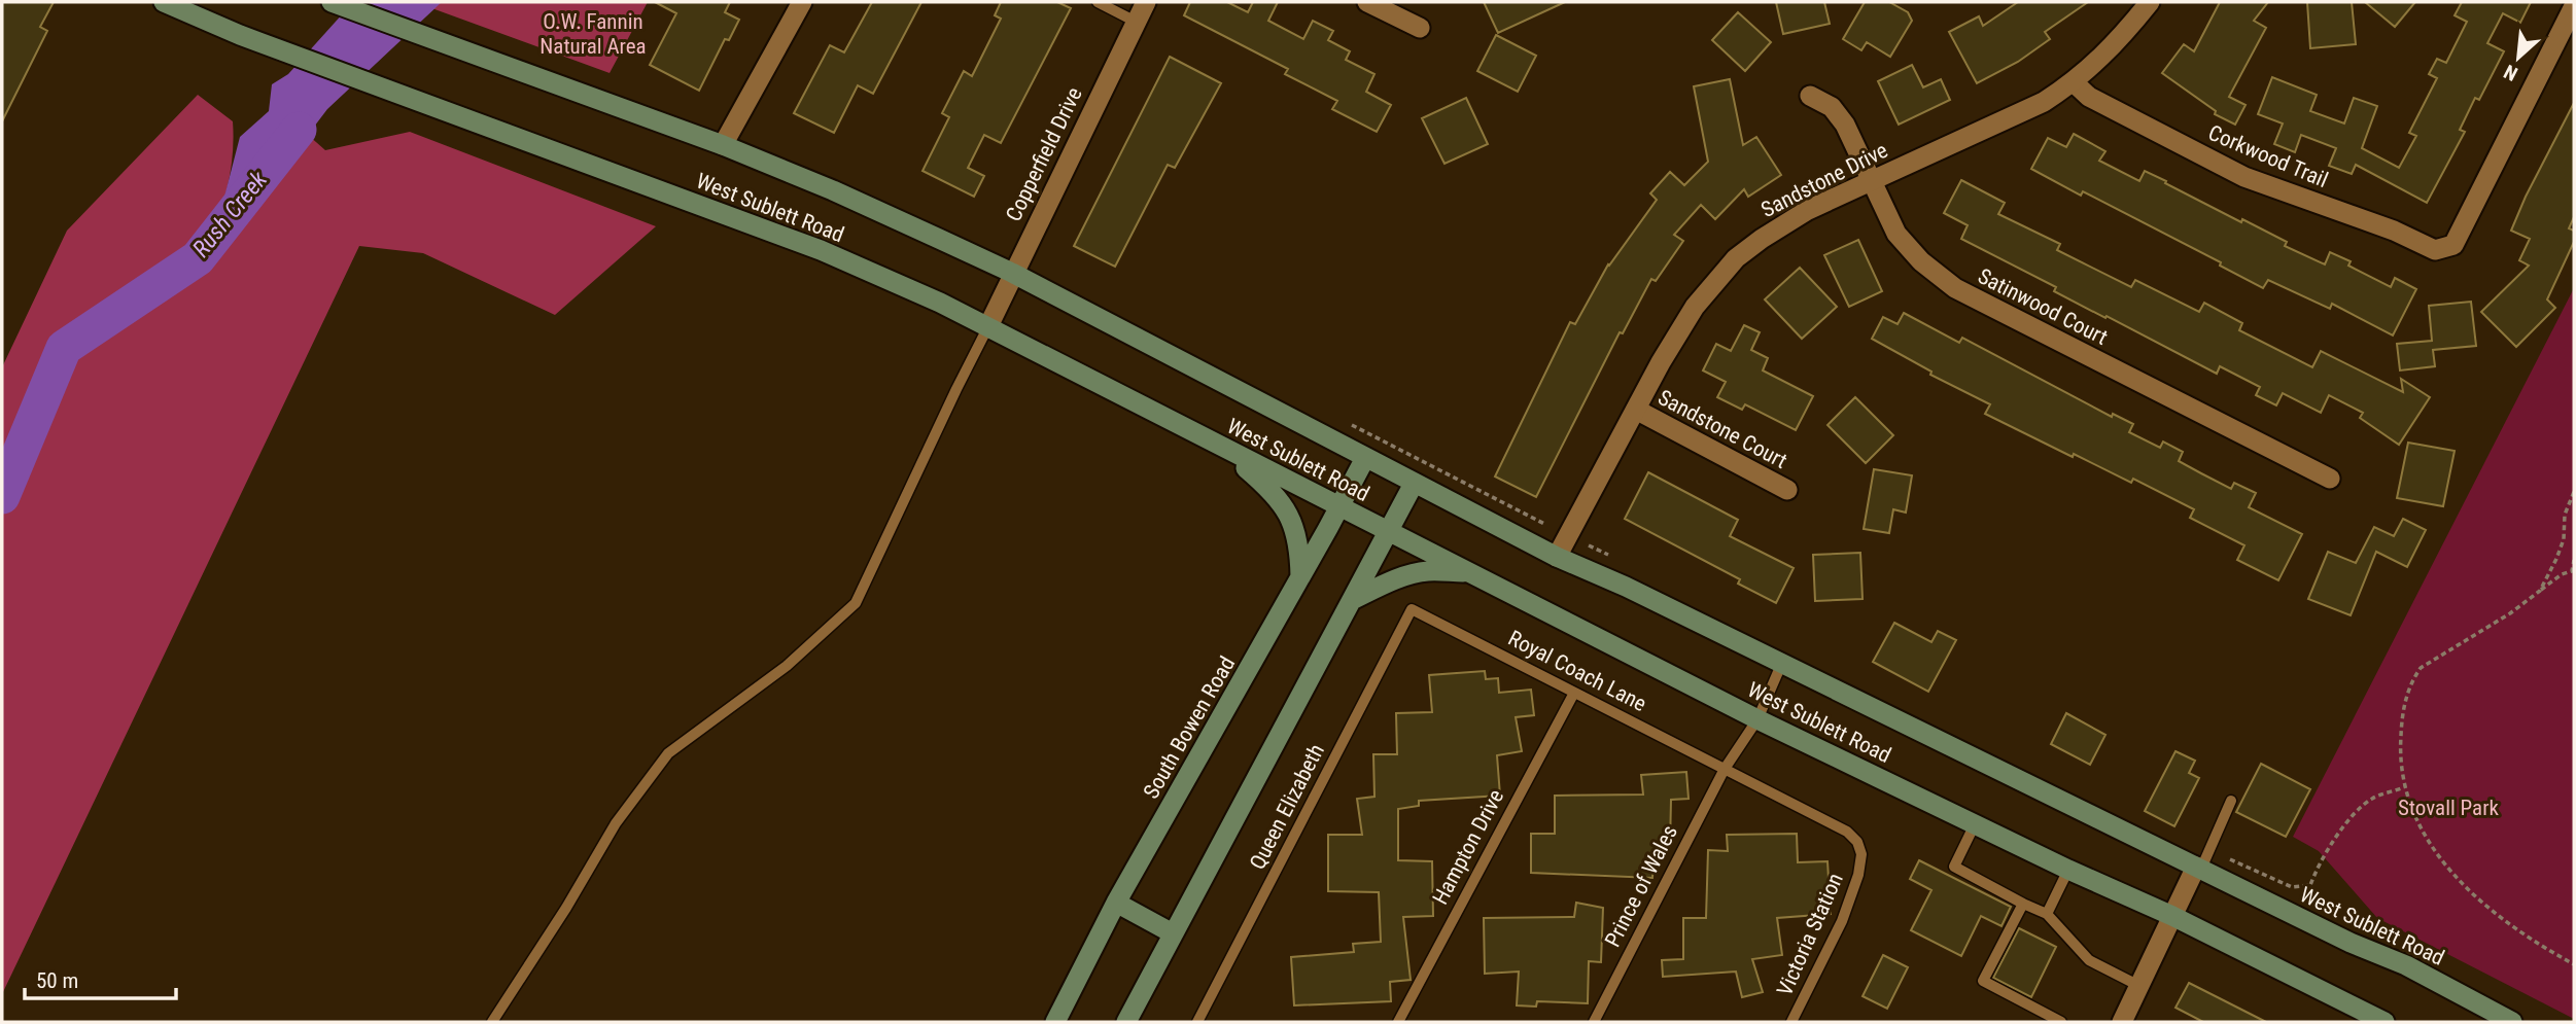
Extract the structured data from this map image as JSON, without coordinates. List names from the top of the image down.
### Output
{
  "streets": {
    "main road": ["West Sublett Road", "South Bowen Road"],
    "street": [
      "Copperfield Drive",
      "Corkwood Trail",
      "Sandstone Drive",
      "Satinwood Court",
      "Sandstone Court"
    ],
    "lane": [
      "Royal Coach Lane",
      "Queen Elizabeth",
      "Hampton Drive",
      "Prince of Wales",
      "Victoria Station"
    ]
  },
  "crossings": [
    ["Copperfield Drive", "West Sublett Road"],
    ["Corkwood Trail", "Sandstone Drive"],
    ["Sandstone Drive", "West Sublett Road"],
    ["Sandstone Drive", "Satinwood Court"],
    ["Sandstone Drive", "Sandstone Court"],
    ["West Sublett Road", "South Bowen Road"],
    ["West Sublett Road", "Prince of Wales"],
    ["Royal Coach Lane", "Queen Elizabeth"],
    ["Royal Coach Lane", "Hampton Drive"],
    ["Royal Coach Lane", "Prince of Wales"],
    ["Royal Coach Lane", "Victoria Station"],
    ["Prince of Wales", "Victoria Station"]
  ],
  "water": ["Rush Creek"],
  "parks": ["O.W. Fannin Natural Area", "Stovall Park"],
  "scale_bar": "50 m",
  "north": "bottom left"
}
